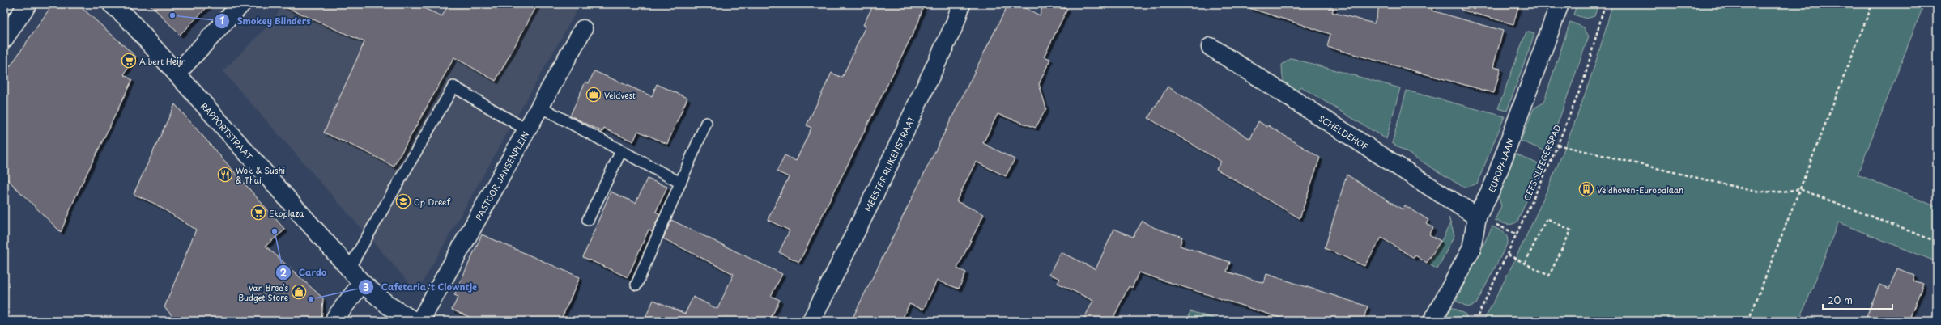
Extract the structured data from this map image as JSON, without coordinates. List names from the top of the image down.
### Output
{
  "streets": {
    "street": [
      "RAPPORTSTRAAT",
      "SCHELDEHOF",
      "MEESTER RIJKENSTRAAT",
      "EUROPALAAN",
      "PASTOOR JANSENPLEIN"
    ],
    "path": ["CEES SLEEGERSPAD"]
  },
  "crossings": [
    ["SCHELDEHOF", "EUROPALAAN"]
  ],
  "places": {
    "other": ["Smokey Blinders", "Cardo", "Cafetaria 't Clowntje"],
    "supermarket": ["Albert Heijn", "Ekoplaza"],
    "office": ["Veldvest"],
    "restaurant": ["Wok & Sushi & Thai"],
    "building": ["Veldhoven-Europalaan"],
    "school or university": ["Op Dreef"],
    "shop": ["Van Bree's Budget Store"]
  },
  "scale_bar": "20 m"
}
